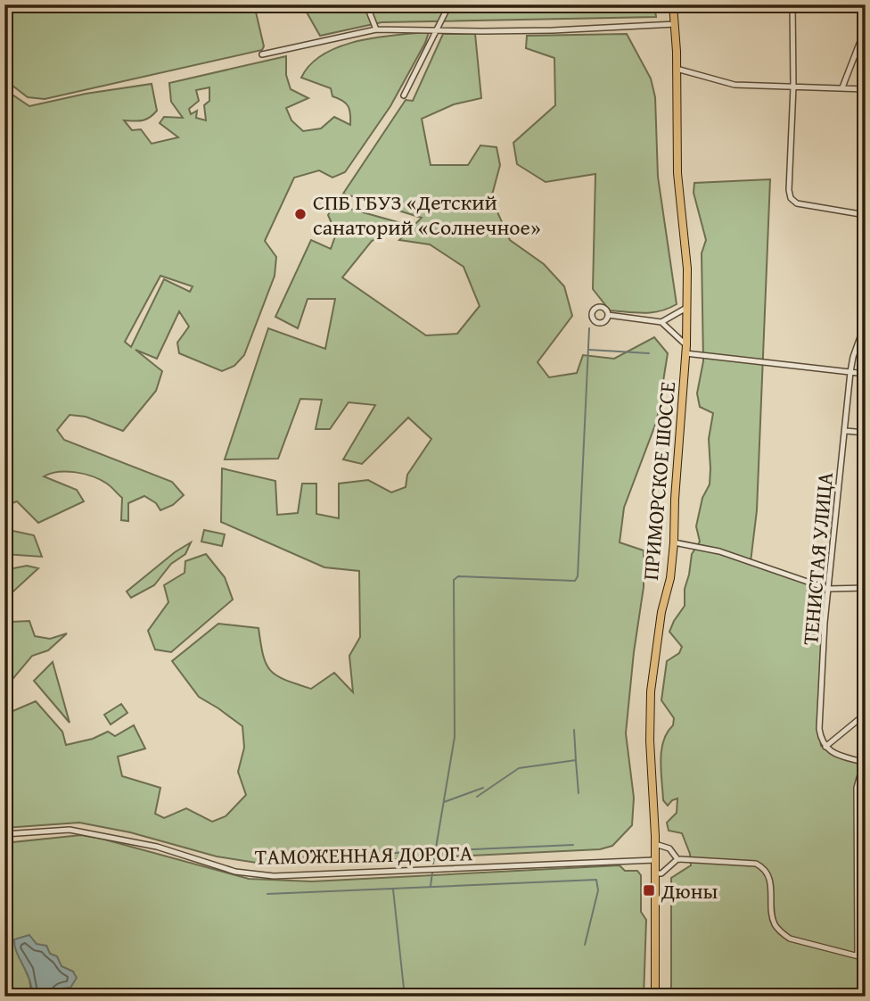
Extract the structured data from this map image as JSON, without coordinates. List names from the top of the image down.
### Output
{
  "streets": {
    "main road": ["ПРИМОРСКОЕ ШОССЕ"],
    "street": ["ТЕНИСТАЯ УЛИЦА", "ТАМОЖЕННАЯ ДОРОГА"]
  },
  "crossings": [
    ["ПРИМОРСКОЕ ШОССЕ", "ТАМОЖЕННАЯ ДОРОГА"]
  ],
  "places": {
    "other": ["СПБ ГБУЗ «Детский санаторий «Солнечное»"],
    "transit": ["Дюны"]
  }
}
